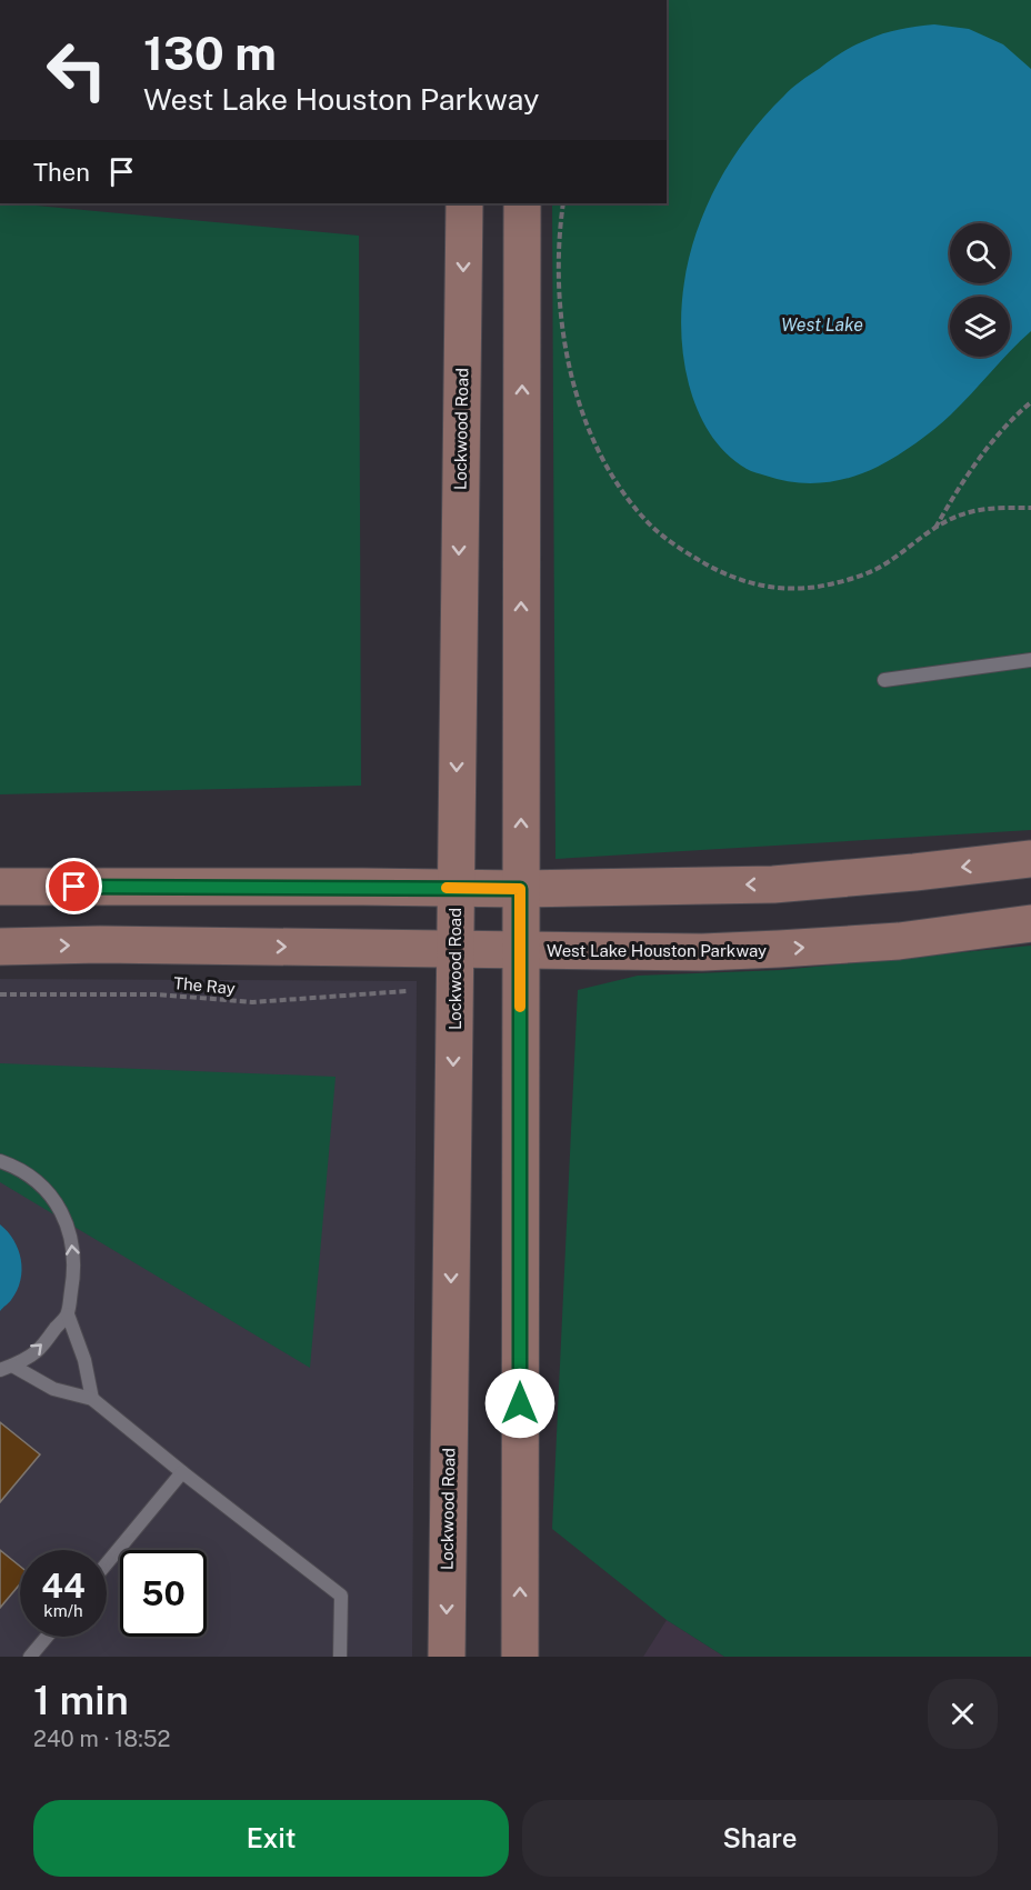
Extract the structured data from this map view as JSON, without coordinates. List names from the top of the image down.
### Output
{
  "streets": {
    "main road": ["Lockwood Road", "West Lake Houston Parkway"],
    "path": ["The Ray"]
  },
  "crossings": [
    ["Lockwood Road", "West Lake Houston Parkway"]
  ],
  "water": ["West Lake"],
  "page": {
    "turn": ["130 m", "West Lake Houston Parkway"],
    "then": "Then",
    "speed": "44 km/h",
    "limit": "50",
    "heading": ["1 min", "240 m · 18:52"],
    "buttons": ["Exit", "Share"]
  }
}
